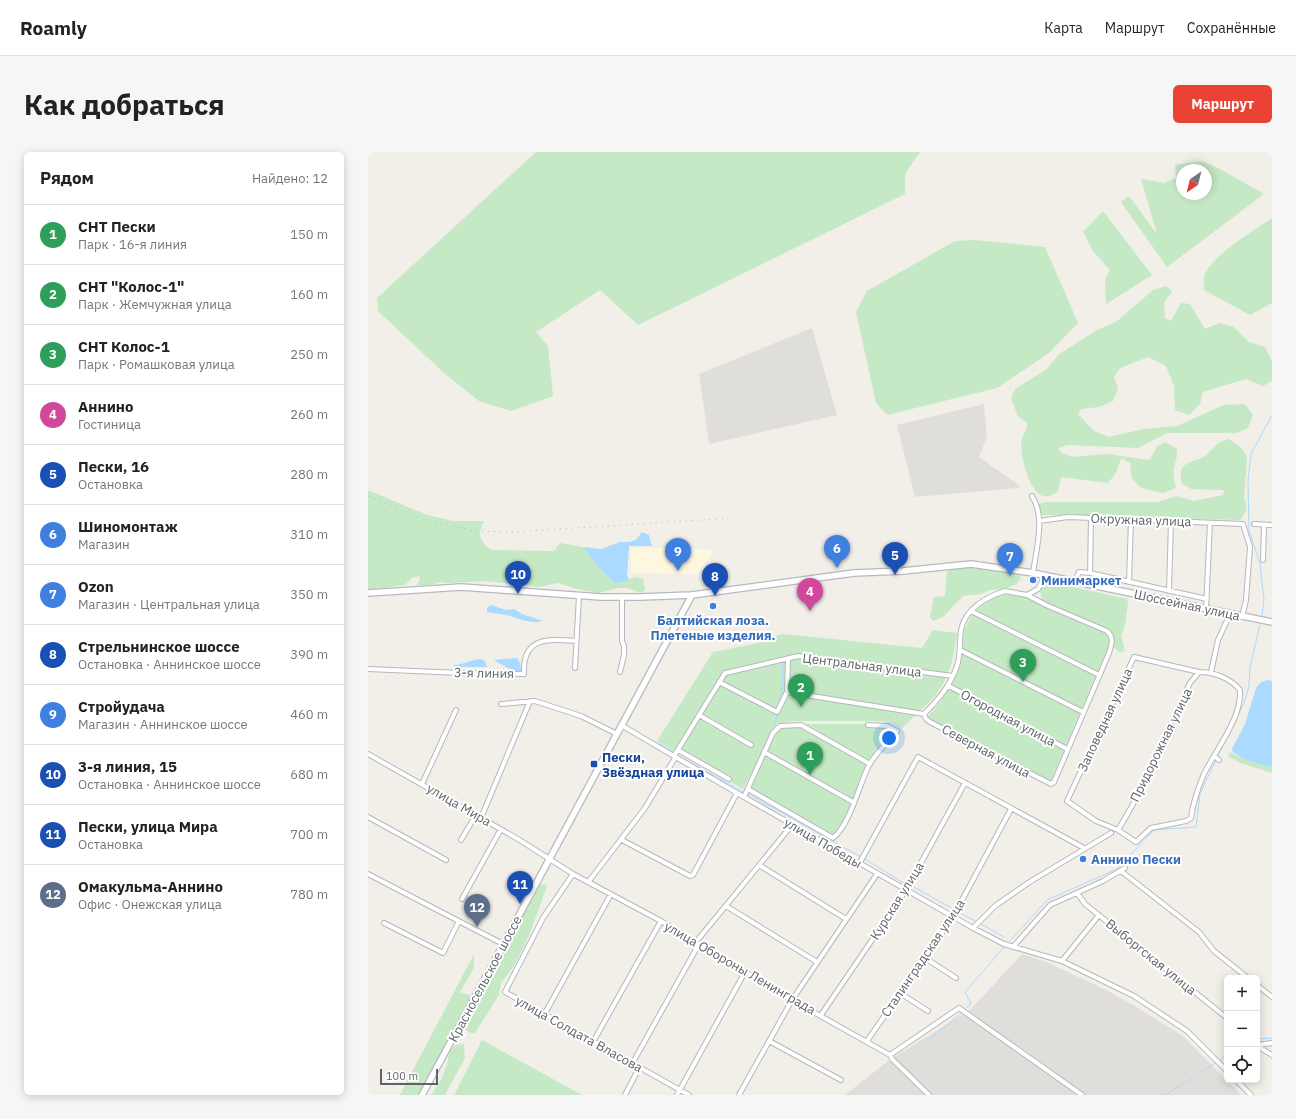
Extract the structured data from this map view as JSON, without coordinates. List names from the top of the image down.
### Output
{
  "streets": {
    "main road": ["Шоссейная улица", "Красносельское шоссе"],
    "street": [
      "Окружная улица",
      "Центральная улица",
      "3-я линия",
      "Огородная улица",
      "Заповедная улица",
      "Придорожная улица",
      "Северная улица",
      "улица Мира",
      "улица Победы",
      "Курская улица",
      "Выборгская улица",
      "Сталинградская улица",
      "улица Обороны Ленинграда",
      "улица Солдата Власова"
    ]
  },
  "crossings": [
    ["Окружная улица", "Шоссейная улица"],
    ["Шоссейная улица", "Красносельское шоссе"],
    ["Центральная улица", "улица Победы"],
    ["Центральная улица", "улица Обороны Ленинграда"],
    ["Огородная улица", "Северная улица"],
    ["Заповедная улица", "Придорожная улица"],
    ["улица Мира", "улица Обороны Ленинграда"],
    ["улица Мира", "Красносельское шоссе"],
    ["улица Мира", "улица Солдата Власова"],
    ["улица Победы", "Курская улица"],
    ["улица Победы", "Сталинградская улица"],
    ["улица Победы", "Красносельское шоссе"],
    ["Курская улица", "улица Обороны Ленинграда"],
    ["Сталинградская улица", "улица Обороны Ленинграда"],
    ["улица Обороны Ленинграда", "улица Солдата Власова"]
  ],
  "places": {
    "other": ["Минимаркет", "Балтийская лоза. Плетеные изделия.", "Аннино Пески"],
    "transit": ["Пески, Звёздная улица"]
  },
  "scale_bar": "100 m",
  "north": "bottom left",
  "page": {
    "header": "Roamly",
    "nav": ["Карта", "Маршрут", "Сохранённые"],
    "buttons": "Маршрут",
    "title": "Как добраться",
    "heading": ["Рядом", "Найдено: 12"],
    "list": [
      {
        "mark": "1",
        "name": "СНТ Пески",
        "note": "Парк · 16-я линия",
        "value": "150 m"
      },
      {
        "mark": "2",
        "name": "СНТ \"Колос-1\"",
        "note": "Парк · Жемчужная улица",
        "value": "160 m"
      },
      {
        "mark": "3",
        "name": "СНТ Колос-1",
        "note": "Парк · Ромашковая улица",
        "value": "250 m"
      },
      {
        "mark": "4",
        "name": "Аннино",
        "note": "Гостиница",
        "value": "260 m"
      },
      {
        "mark": "5",
        "name": "Пески, 16",
        "note": "Остановка",
        "value": "280 m"
      },
      {
        "mark": "6",
        "name": "Шиномонтаж",
        "note": "Магазин",
        "value": "310 m"
      },
      {
        "mark": "7",
        "name": "Ozon",
        "note": "Магазин · Центральная улица",
        "value": "350 m"
      },
      {
        "mark": "8",
        "name": "Стрельнинское шоссе",
        "note": "Остановка · Аннинское шоссе",
        "value": "390 m"
      },
      {
        "mark": "9",
        "name": "Стройудача",
        "note": "Магазин · Аннинское шоссе",
        "value": "460 m"
      },
      {
        "mark": "10",
        "name": "3-я линия, 15",
        "note": "Остановка · Аннинское шоссе",
        "value": "680 m"
      },
      {
        "mark": "11",
        "name": "Пески, улица Мира",
        "note": "Остановка",
        "value": "700 m"
      },
      {
        "mark": "12",
        "name": "Омакульма-Аннино",
        "note": "Офис · Онежская улица",
        "value": "780 m"
      }
    ],
    "pins": [
      "6",
      "9",
      "5",
      "7",
      "10",
      "8",
      "4",
      "3",
      "2",
      "1",
      "11",
      "12"
    ],
    "map_buttons": ["+", "−"],
    "scale": "100 m"
  }
}
